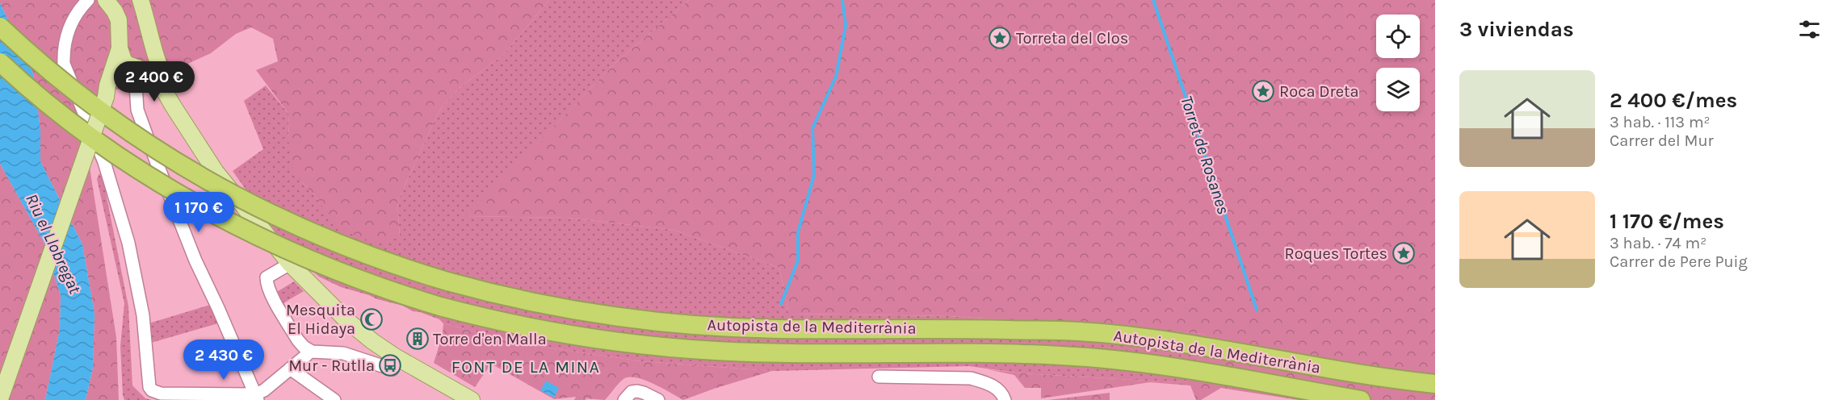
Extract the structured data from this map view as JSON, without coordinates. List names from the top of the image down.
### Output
{
  "streets": {
    "highway": ["Autopista de la Mediterrània"]
  },
  "districts": ["FONT DE LA MINA"],
  "water": ["Torret de Rosanes", "Riu el Llobregat"],
  "places": {
    "place": ["Torreta del Clos", "Roca Dreta", "Roques Tortes"],
    "mosque": ["Mesquita El Hidaya"],
    "building": ["Torre d'en Malla"],
    "bus stop": ["Mur - Rutlla"]
  },
  "page": {
    "heading": "3 viviendas",
    "list": [
      {
        "name": "2 400 €/mes",
        "note": "3 hab. · 113 m² · Carrer del Mur"
      },
      {
        "name": "1 170 €/mes",
        "note": "3 hab. · 74 m² · Carrer de Pere Puig"
      }
    ],
    "price": ["2 400 €", "1 170 €", "2 430 €"]
  }
}
